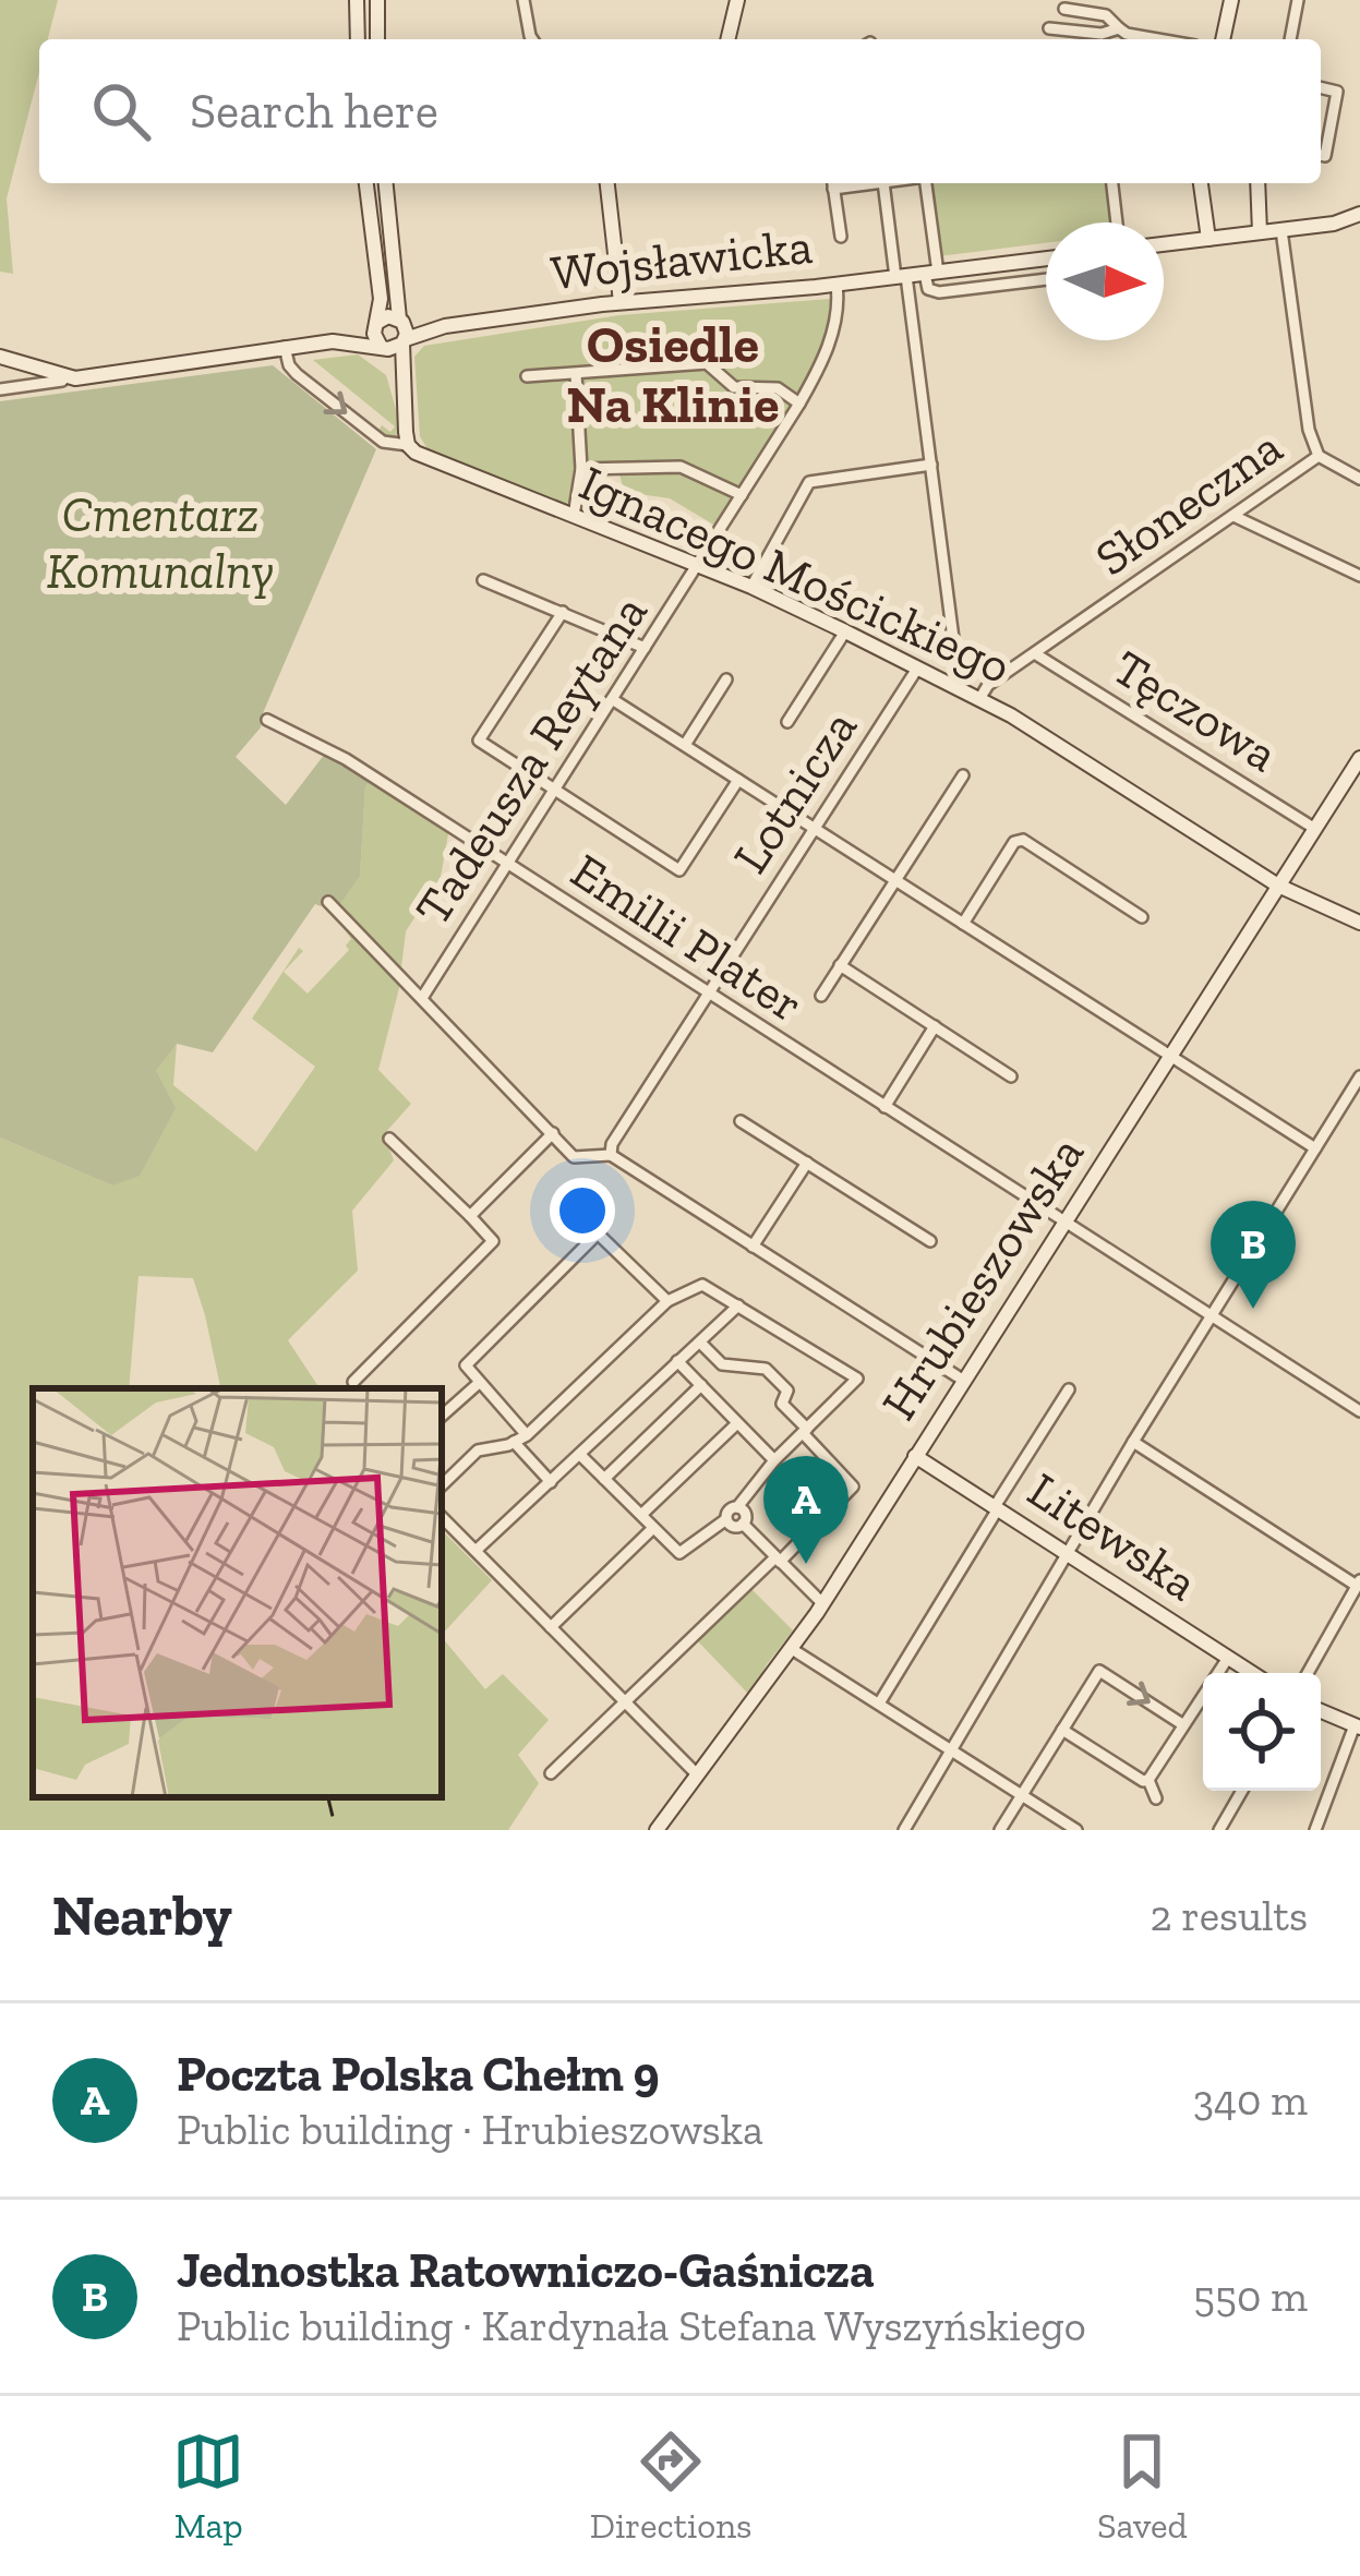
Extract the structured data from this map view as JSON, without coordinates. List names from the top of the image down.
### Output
{
  "streets": {
    "street": [
      "Wojsławicka",
      "Słoneczna",
      "Ignacego Mościckiego",
      "Tęczowa",
      "Tadeusza Reytana",
      "Lotnicza",
      "Emilii Plater",
      "Hrubieszowska",
      "Litewska"
    ]
  },
  "crossings": [
    ["Wojsławicka", "Tadeusza Reytana"],
    ["Słoneczna", "Ignacego Mościckiego"],
    ["Słoneczna", "Tęczowa"],
    ["Ignacego Mościckiego", "Tadeusza Reytana"],
    ["Ignacego Mościckiego", "Lotnicza"],
    ["Ignacego Mościckiego", "Hrubieszowska"],
    ["Tęczowa", "Hrubieszowska"],
    ["Tadeusza Reytana", "Emilii Plater"],
    ["Lotnicza", "Emilii Plater"],
    ["Emilii Plater", "Hrubieszowska"],
    ["Hrubieszowska", "Litewska"]
  ],
  "districts": ["Osiedle Na Klinie"],
  "parks": ["Cmentarz Komunalny"],
  "north": "right",
  "page": {
    "search": "Search here",
    "pins": ["B", "A"],
    "heading": ["Nearby", "2 results"],
    "list": [
      {
        "mark": "A",
        "name": "Poczta Polska Chełm 9",
        "note": "Public building · Hrubieszowska",
        "value": "340 m"
      },
      {
        "mark": "B",
        "name": "Jednostka Ratowniczo-Gaśnicza",
        "note": "Public building · Kardynała Stefana Wyszyńskiego",
        "value": "550 m"
      }
    ],
    "nav": ["Map", "Directions", "Saved"]
  }
}
